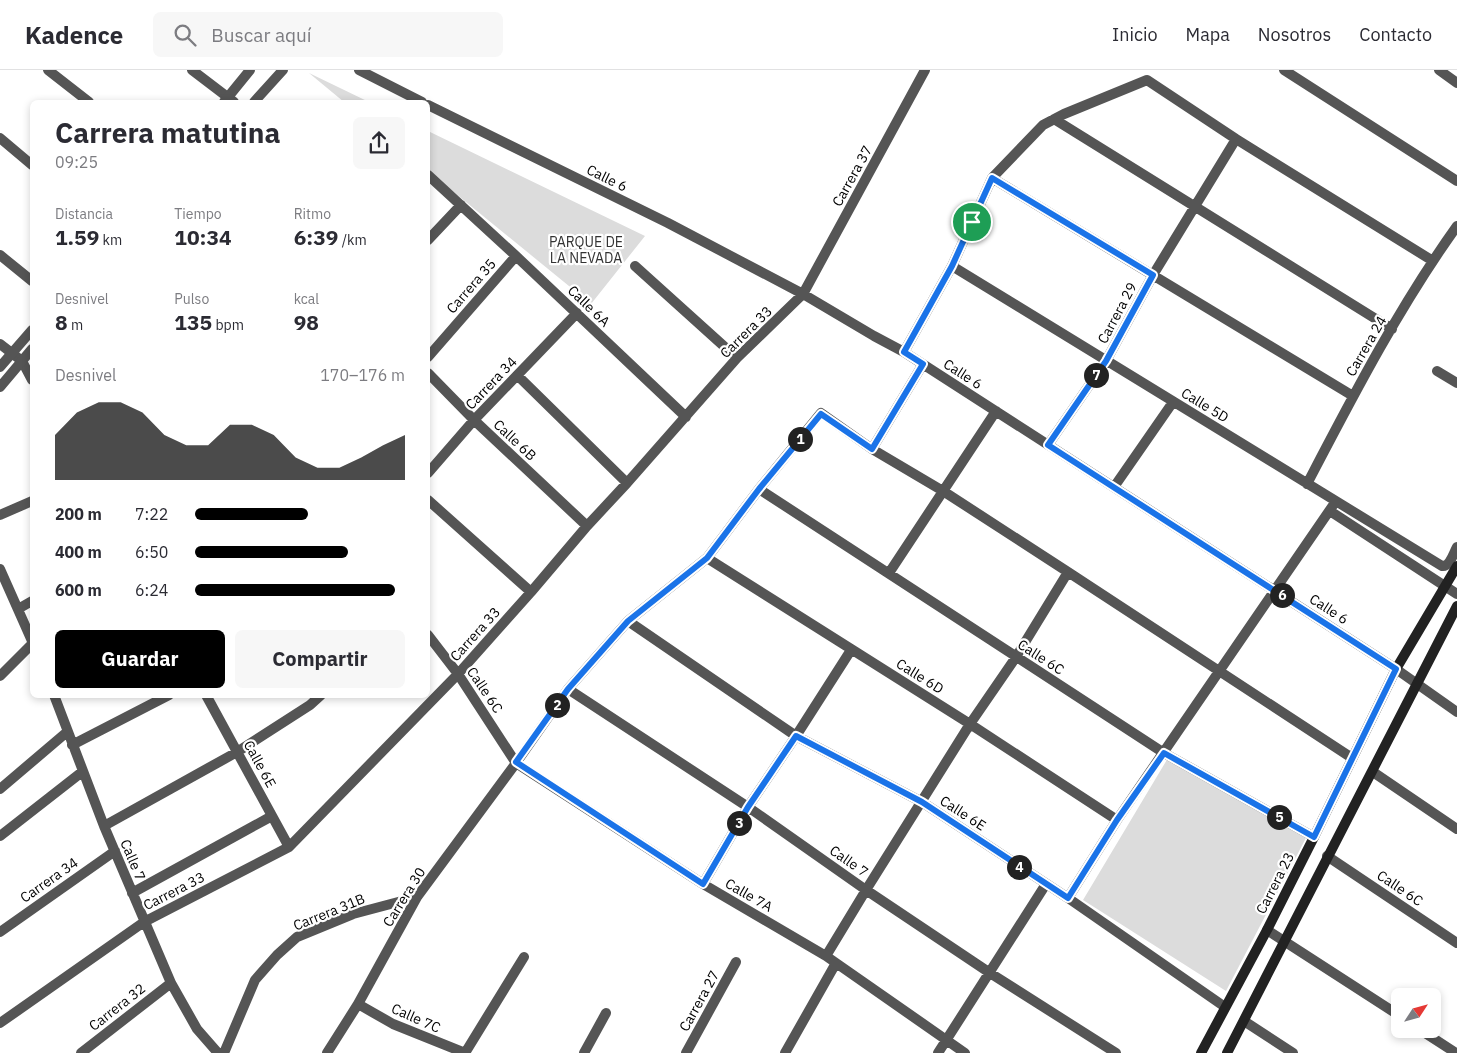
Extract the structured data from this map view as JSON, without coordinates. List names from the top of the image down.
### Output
{
  "streets": {
    "main road": ["Carrera 23"],
    "street": [
      "Carrera 37",
      "Calle 6",
      "Carrera 35",
      "Calle 6A",
      "Carrera 29",
      "Carrera 33",
      "Carrera 24",
      "Carrera 34",
      "Calle 5D",
      "Calle 6B",
      "Calle 6C",
      "Calle 6D",
      "Calle 6E",
      "Calle 7",
      "Calle 7A",
      "Carrera 30",
      "Carrera 31B",
      "Carrera 27",
      "Carrera 32",
      "Calle 7C"
    ]
  },
  "crossings": [
    ["Carrera 37", "Calle 6"],
    ["Carrera 37", "Carrera 33"],
    ["Calle 6", "Carrera 29"],
    ["Calle 6", "Carrera 33"],
    ["Calle 6", "Carrera 23"],
    ["Carrera 35", "Calle 6A"],
    ["Calle 6A", "Carrera 33"],
    ["Calle 6A", "Carrera 34"],
    ["Carrera 29", "Calle 5D"],
    ["Carrera 33", "Calle 6B"],
    ["Carrera 33", "Calle 6C"],
    ["Carrera 33", "Calle 6E"],
    ["Carrera 33", "Calle 7"],
    ["Carrera 24", "Calle 5D"],
    ["Carrera 34", "Calle 6B"],
    ["Carrera 34", "Calle 7"],
    ["Calle 6C", "Carrera 23"],
    ["Calle 6C", "Calle 7A"],
    ["Calle 6C", "Carrera 30"],
    ["Calle 6D", "Carrera 30"],
    ["Calle 6E", "Carrera 23"],
    ["Calle 6E", "Carrera 30"],
    ["Calle 7", "Carrera 30"],
    ["Calle 7", "Carrera 32"],
    ["Calle 7A", "Carrera 30"],
    ["Carrera 30", "Carrera 31B"],
    ["Carrera 30", "Calle 7C"]
  ],
  "parks": ["PARQUE DE LA NEVADA"],
  "north": "top right",
  "page": {
    "header": "Kadence",
    "search": "Buscar aquí",
    "nav": [
      "Inicio",
      "Mapa",
      "Nosotros",
      "Contacto"
    ],
    "heading": ["Carrera matutina", "09:25"],
    "stats": [
      ["Distancia", "1.59 km"],
      ["Tiempo", "10:34"],
      ["Ritmo", "6:39 /km"],
      ["Desnivel", "8 m"],
      ["Pulso", "135 bpm"],
      ["kcal", "98"]
    ],
    "chart": ["Desnivel", "170–176 m"],
    "pins": [
      "7",
      "1",
      "6",
      "2",
      "5",
      "3",
      "4"
    ],
    "list": [
      {
        "name": "200 m",
        "note": "7:22"
      },
      {
        "name": "400 m",
        "note": "6:50"
      },
      {
        "name": "600 m",
        "note": "6:24"
      }
    ],
    "buttons": ["Guardar", "Compartir"]
  }
}
